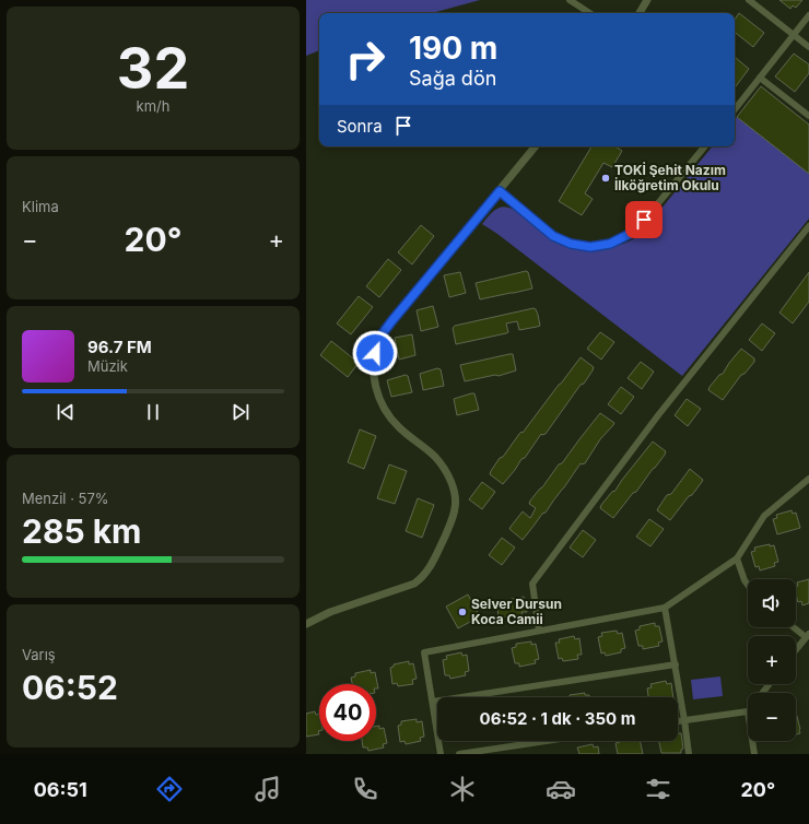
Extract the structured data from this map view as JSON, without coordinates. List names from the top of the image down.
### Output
{
  "places": ["TOKİ Şehit Nazım İlköğretim Okulu", "Selver Dursun Koca Camii"],
  "page": {
    "tile": [
      ["32", "km/h"],
      "Klima",
      ["Menzil · 57%", "285 km"],
      ["Varış", "06:52"]
    ],
    "turn": ["190 m", "Sağa dön"],
    "then": "Sonra",
    "heat": ["−", "20°", "+"],
    "song": ["96.7 FM", "Müzik"],
    "map_buttons": ["+", "−"],
    "limit": "40",
    "trip": "06:52 · 1 dk · 350 m",
    "tabs": ["06:51", "20°"]
  }
}
